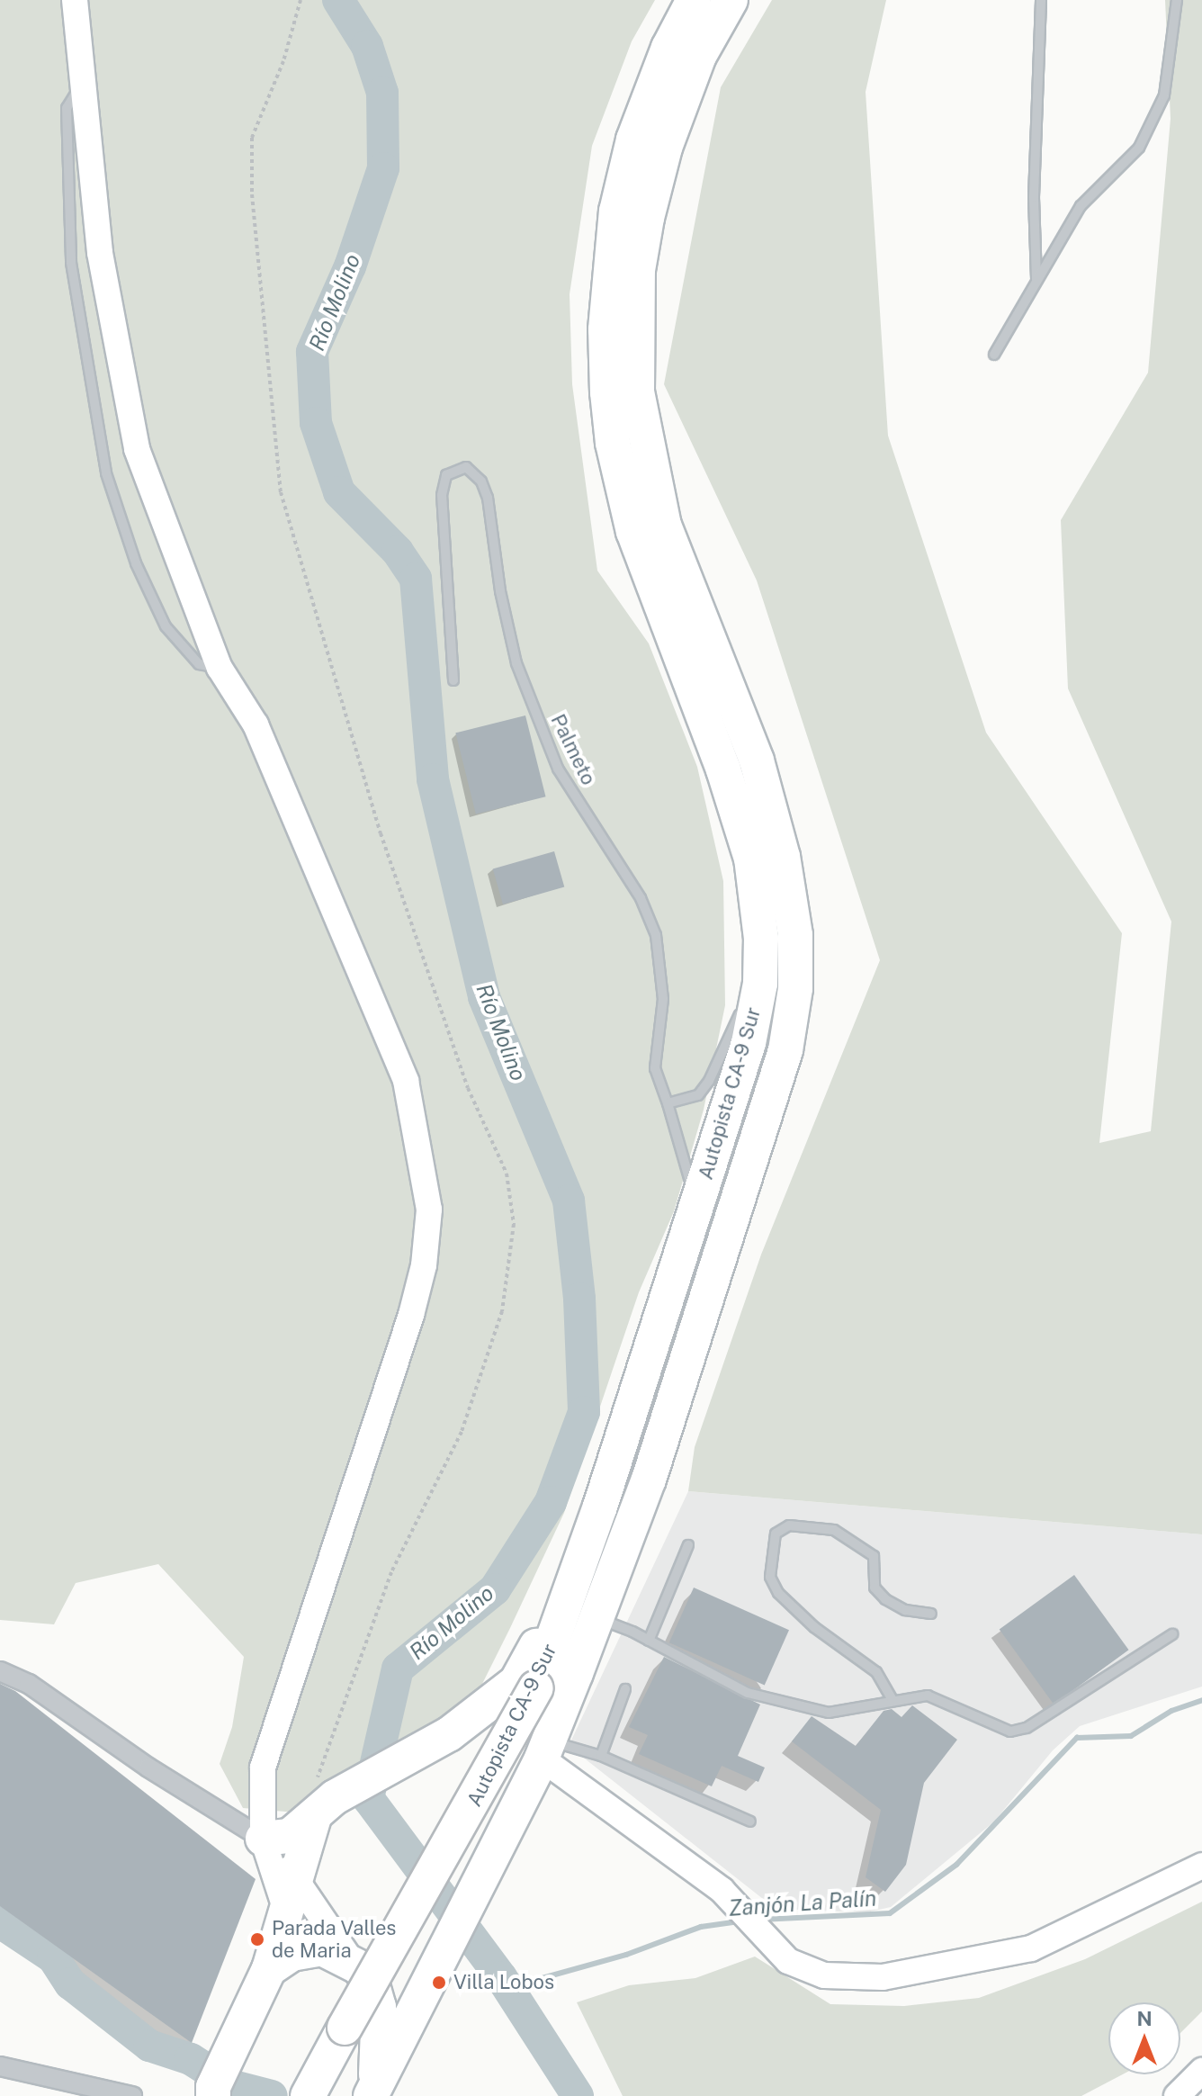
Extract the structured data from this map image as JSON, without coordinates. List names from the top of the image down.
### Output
{
  "streets": {
    "highway": ["Autopista CA-9 Sur"],
    "lane": ["Palmeto"]
  },
  "water": ["Río Molino", "Zanjón La Palín"],
  "places": ["Parada Valles de Maria", "Villa Lobos"],
  "north": "top"
}
